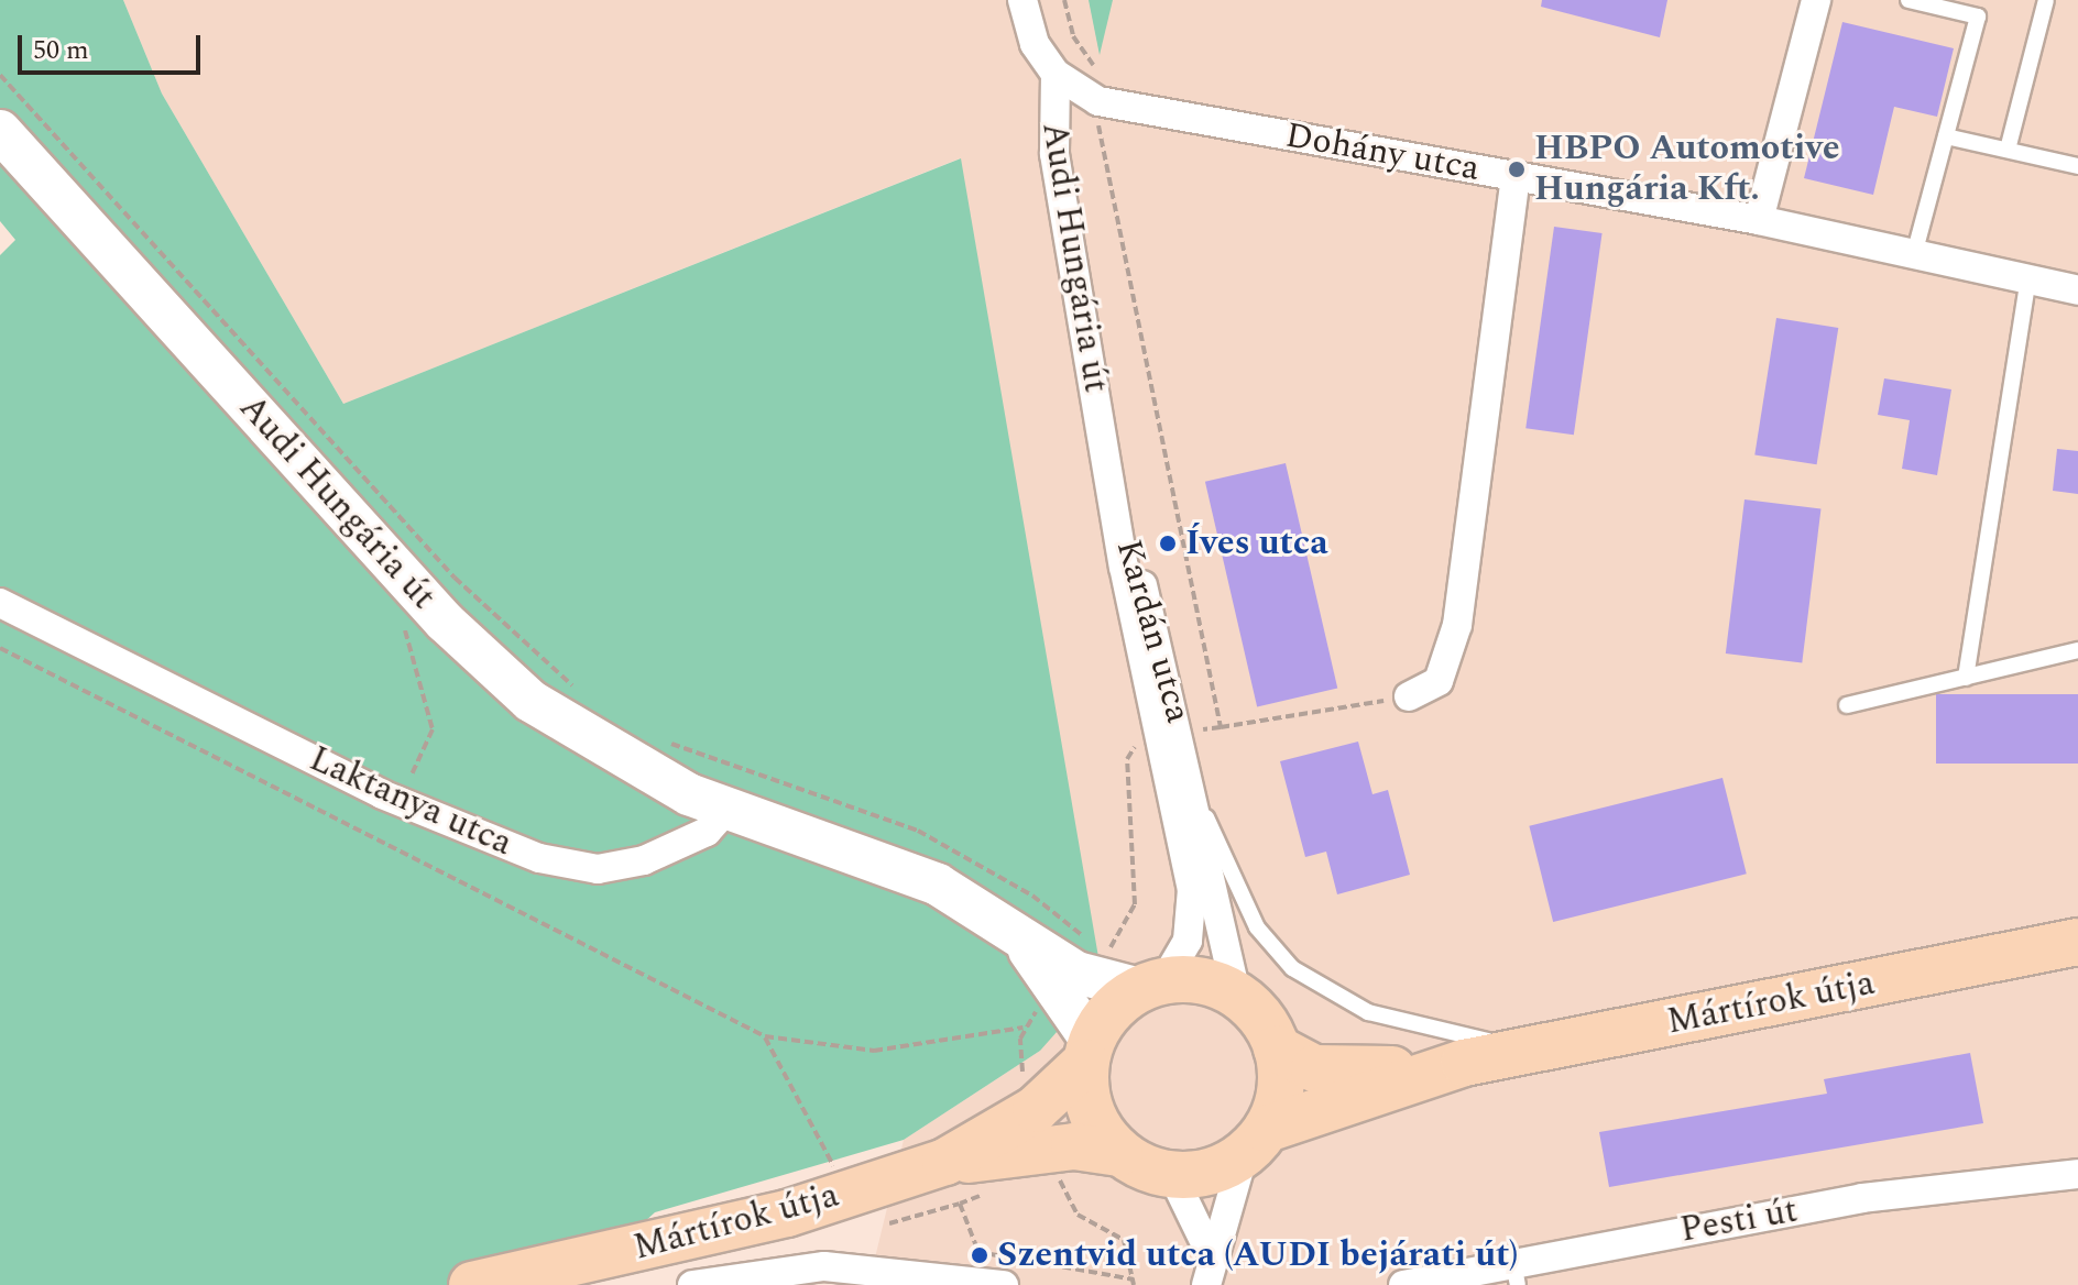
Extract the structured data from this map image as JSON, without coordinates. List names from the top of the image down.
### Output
{
  "streets": {
    "main road": ["Mártírok útja"],
    "street": [
      "Dohány utca",
      "Audi Hungária út",
      "Kardán utca",
      "Laktanya utca",
      "Pesti út"
    ]
  },
  "crossings": [
    ["Dohány utca", "Audi Hungária út"],
    ["Audi Hungária út", "Kardán utca"],
    ["Audi Hungária út", "Laktanya utca"],
    ["Kardán utca", "Mártírok útja"]
  ],
  "places": ["HBPO Automotive Hungária Kft.", "Íves utca", "Szentvid utca (AUDI bejárati út)"],
  "scale_bar": "50 m"
}
